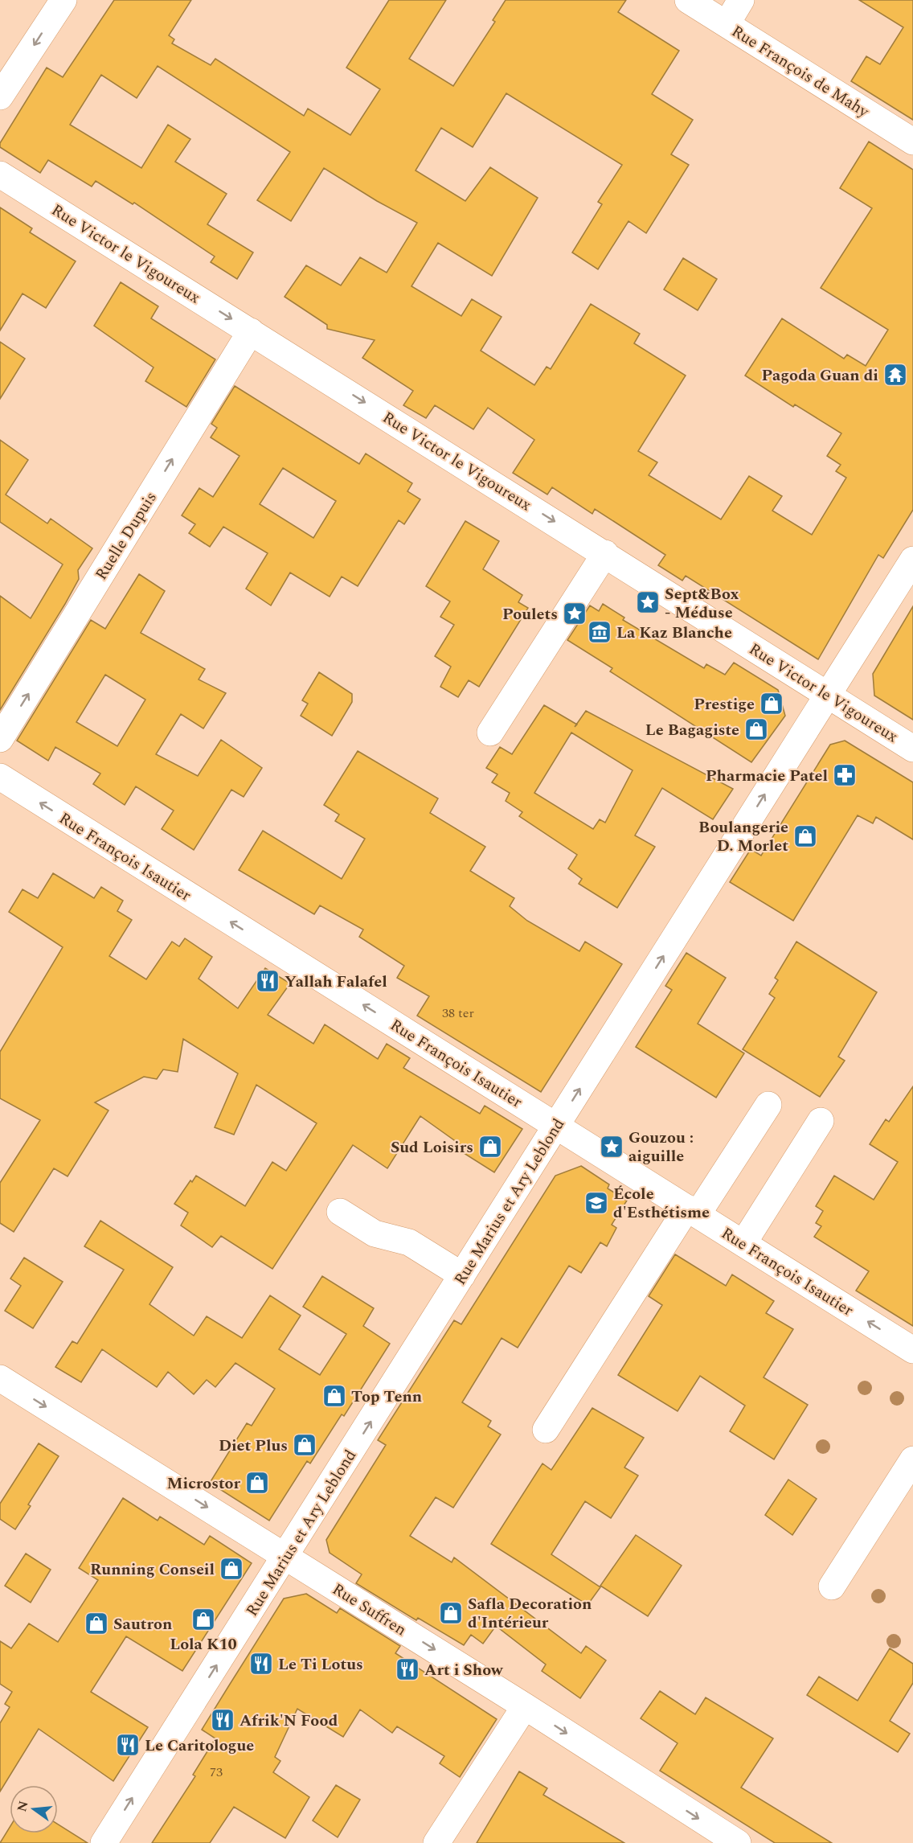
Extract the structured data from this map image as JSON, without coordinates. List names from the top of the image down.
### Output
{
  "streets": {
    "street": [
      "Rue François de Mahy",
      "Rue Victor le Vigoureux",
      "Ruelle Dupuis",
      "Rue François Isautier",
      "Rue Marius et Ary Leblond",
      "Rue Suffren"
    ]
  },
  "crossings": [
    ["Rue Victor le Vigoureux", "Ruelle Dupuis"],
    ["Rue Victor le Vigoureux", "Rue Marius et Ary Leblond"],
    ["Rue François Isautier", "Rue Marius et Ary Leblond"],
    ["Rue Marius et Ary Leblond", "Rue Suffren"]
  ],
  "one_way": [
    "Rue Victor le Vigoureux",
    "Ruelle Dupuis",
    "Rue François Isautier",
    "Rue Suffren"
  ],
  "places": {
    "temple": ["Pagoda Guan di"],
    "place": ["Sept&Box - Méduse", "Poulets", "Gouzou : aiguille"],
    "museum": ["La Kaz Blanche"],
    "shop": [
      "Prestige",
      "Le Bagagiste",
      "Boulangerie D. Morlet",
      "Sud Loisirs",
      "Top Tenn",
      "Diet Plus",
      "Microstor",
      "Running Conseil",
      "Safla Decoration d'Intérieur",
      "Lola K10",
      "Sautron"
    ],
    "pharmacy": ["Pharmacie Patel"],
    "restaurant": [
      "Yallah Falafel",
      "Le Ti Lotus",
      "Art i Show",
      "Afrik'N Food",
      "Le Caritologue"
    ],
    "school or university": ["École d'Esthétisme"]
  },
  "house_numbers": ["38 ter", "73"],
  "north": "left"
}
